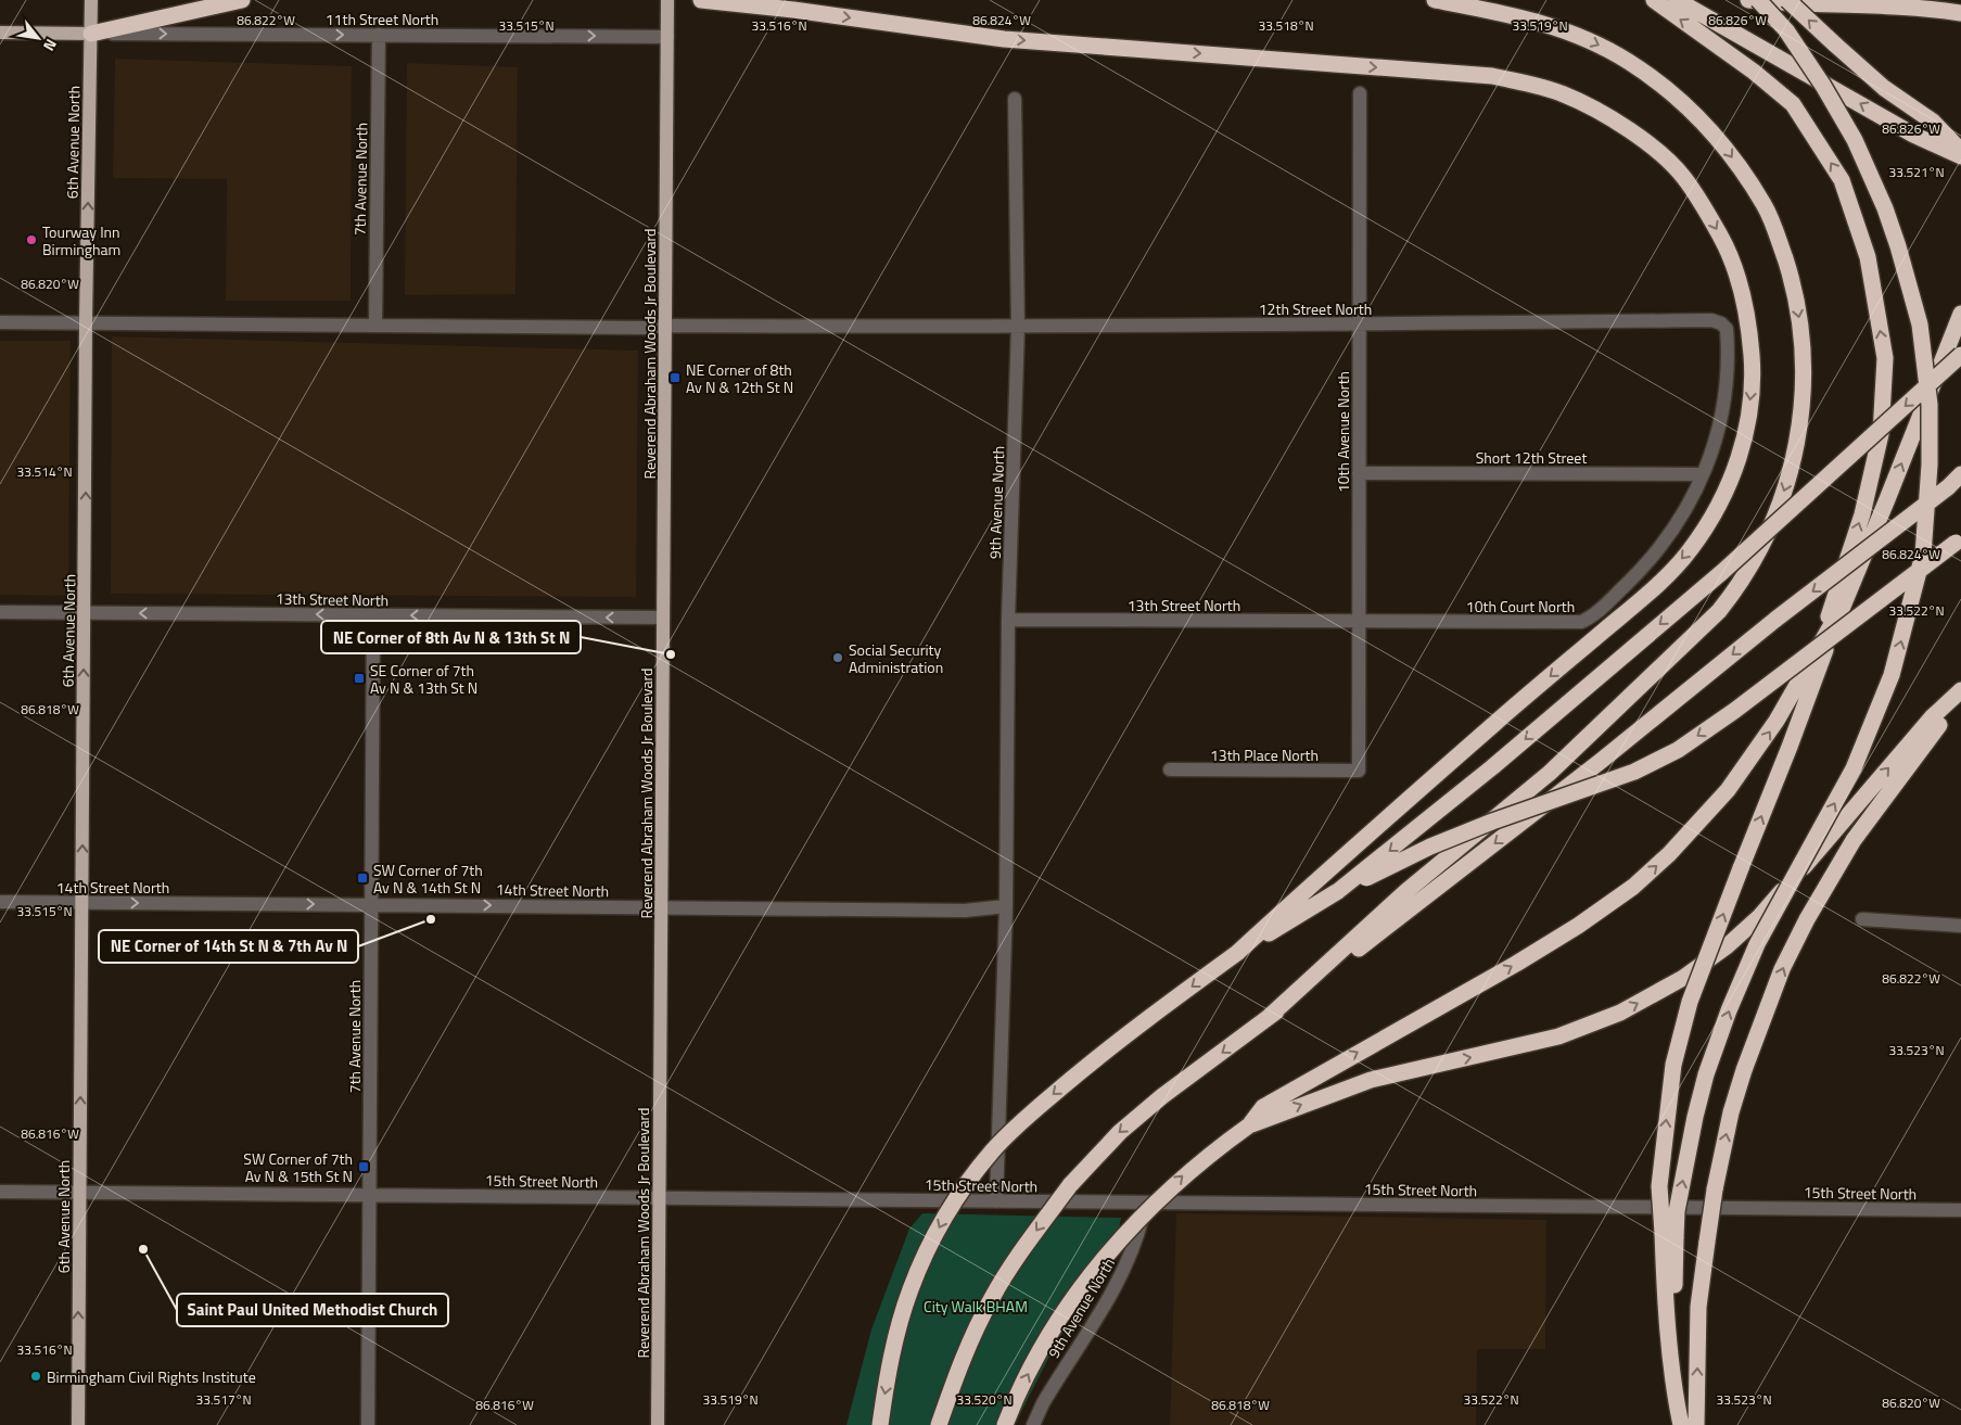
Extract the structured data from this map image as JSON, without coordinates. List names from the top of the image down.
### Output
{
  "streets": {
    "main road": ["11th Street North", "6th Avenue North", "Reverend Abraham Woods Jr Boulevard"],
    "street": [
      "7th Avenue North",
      "12th Street North",
      "10th Avenue North",
      "Short 12th Street",
      "9th Avenue North",
      "13th Street North",
      "10th Court North",
      "13th Place North",
      "14th Street North",
      "15th Street North"
    ]
  },
  "crossings": [
    ["11th Street North", "6th Avenue North"],
    ["11th Street North", "7th Avenue North"],
    ["11th Street North", "Reverend Abraham Woods Jr Boulevard"],
    ["6th Avenue North", "12th Street North"],
    ["6th Avenue North", "13th Street North"],
    ["6th Avenue North", "14th Street North"],
    ["6th Avenue North", "15th Street North"],
    ["7th Avenue North", "12th Street North"],
    ["7th Avenue North", "13th Street North"],
    ["7th Avenue North", "14th Street North"],
    ["7th Avenue North", "15th Street North"],
    ["12th Street North", "Reverend Abraham Woods Jr Boulevard"],
    ["12th Street North", "10th Avenue North"],
    ["12th Street North", "9th Avenue North"],
    ["12th Street North", "10th Court North"],
    ["Reverend Abraham Woods Jr Boulevard", "13th Street North"],
    ["Reverend Abraham Woods Jr Boulevard", "14th Street North"],
    ["Reverend Abraham Woods Jr Boulevard", "15th Street North"],
    ["10th Avenue North", "Short 12th Street"],
    ["10th Avenue North", "13th Street North"],
    ["10th Avenue North", "10th Court North"],
    ["10th Avenue North", "13th Place North"],
    ["Short 12th Street", "10th Court North"],
    ["9th Avenue North", "13th Street North"],
    ["9th Avenue North", "14th Street North"],
    ["9th Avenue North", "15th Street North"],
    ["13th Street North", "10th Court North"]
  ],
  "one_way": [
    "11th Street North",
    "6th Avenue North",
    "13th Street North",
    "14th Street North"
  ],
  "parks": ["City Walk BHAM"],
  "places": {
    "other": [
      "Tourway Inn Birmingham",
      "NE Corner of 8th Av N & 13th St N",
      "Social Security Administration",
      "NE Corner of 14th St N & 7th Av N",
      "Saint Paul United Methodist Church",
      "Birmingham Civil Rights Institute"
    ],
    "transit": [
      "NE Corner of 8th Av N & 12th St N",
      "SE Corner of 7th Av N & 13th St N",
      "SW Corner of 7th Av N & 14th St N",
      "SW Corner of 7th Av N & 15th St N"
    ]
  },
  "north": "bottom right",
  "coordinates": [
    "86.826°W",
    "86.822°W",
    "86.824°W",
    "33.515°N",
    "33.516°N",
    "33.518°N",
    "33.519°N",
    "33.521°N",
    "86.820°W",
    "33.514°N",
    "33.522°N",
    "86.818°W",
    "33.523°N",
    "86.816°W",
    "33.517°N",
    "33.520°N"
  ]
}
